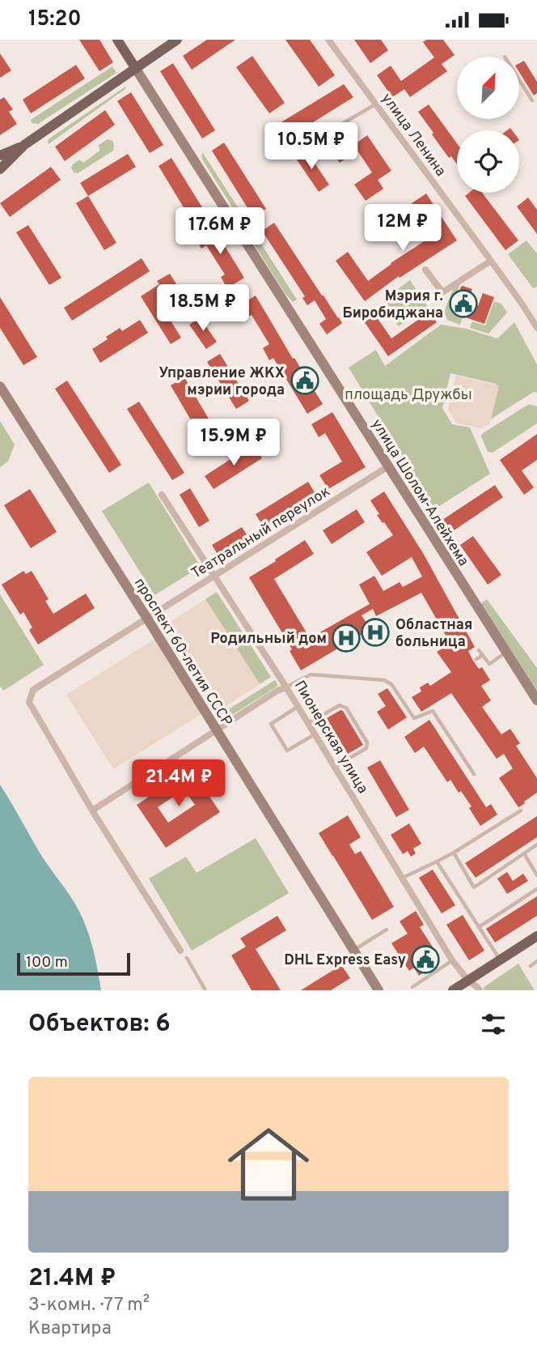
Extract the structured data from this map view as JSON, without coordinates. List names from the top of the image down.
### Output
{
  "streets": {
    "main road": ["улица Шолом-Алейхема", "проспект 60-летия СССР"],
    "street": ["улица Ленина", "Театральный переулок", "Пионерская улица"]
  },
  "crossings": [
    ["улица Шолом-Алейхема", "Театральный переулок"],
    ["Театральный переулок", "проспект 60-летия СССР"],
    ["Театральный переулок", "Пионерская улица"]
  ],
  "parks": ["площадь Дружбы"],
  "places": {
    "public building": ["Мэрия г. Биробиджана", "Управление ЖКХ мэрии города", "DHL Express Easy"],
    "hospital": ["Областная больница", "Родильный дом"]
  },
  "scale_bar": "100 m",
  "north": "top right",
  "page": {
    "status": "15:20",
    "price": [
      "10.5M ₽",
      "12M ₽",
      "17.6M ₽",
      "18.5M ₽",
      "15.9M ₽",
      "21.4M ₽"
    ],
    "scale": "100 m",
    "heading": "Объектов: 6",
    "list": [
      {
        "name": "21.4M ₽",
        "note": "3-комн. · 77 m² · Квартира"
      }
    ]
  }
}
